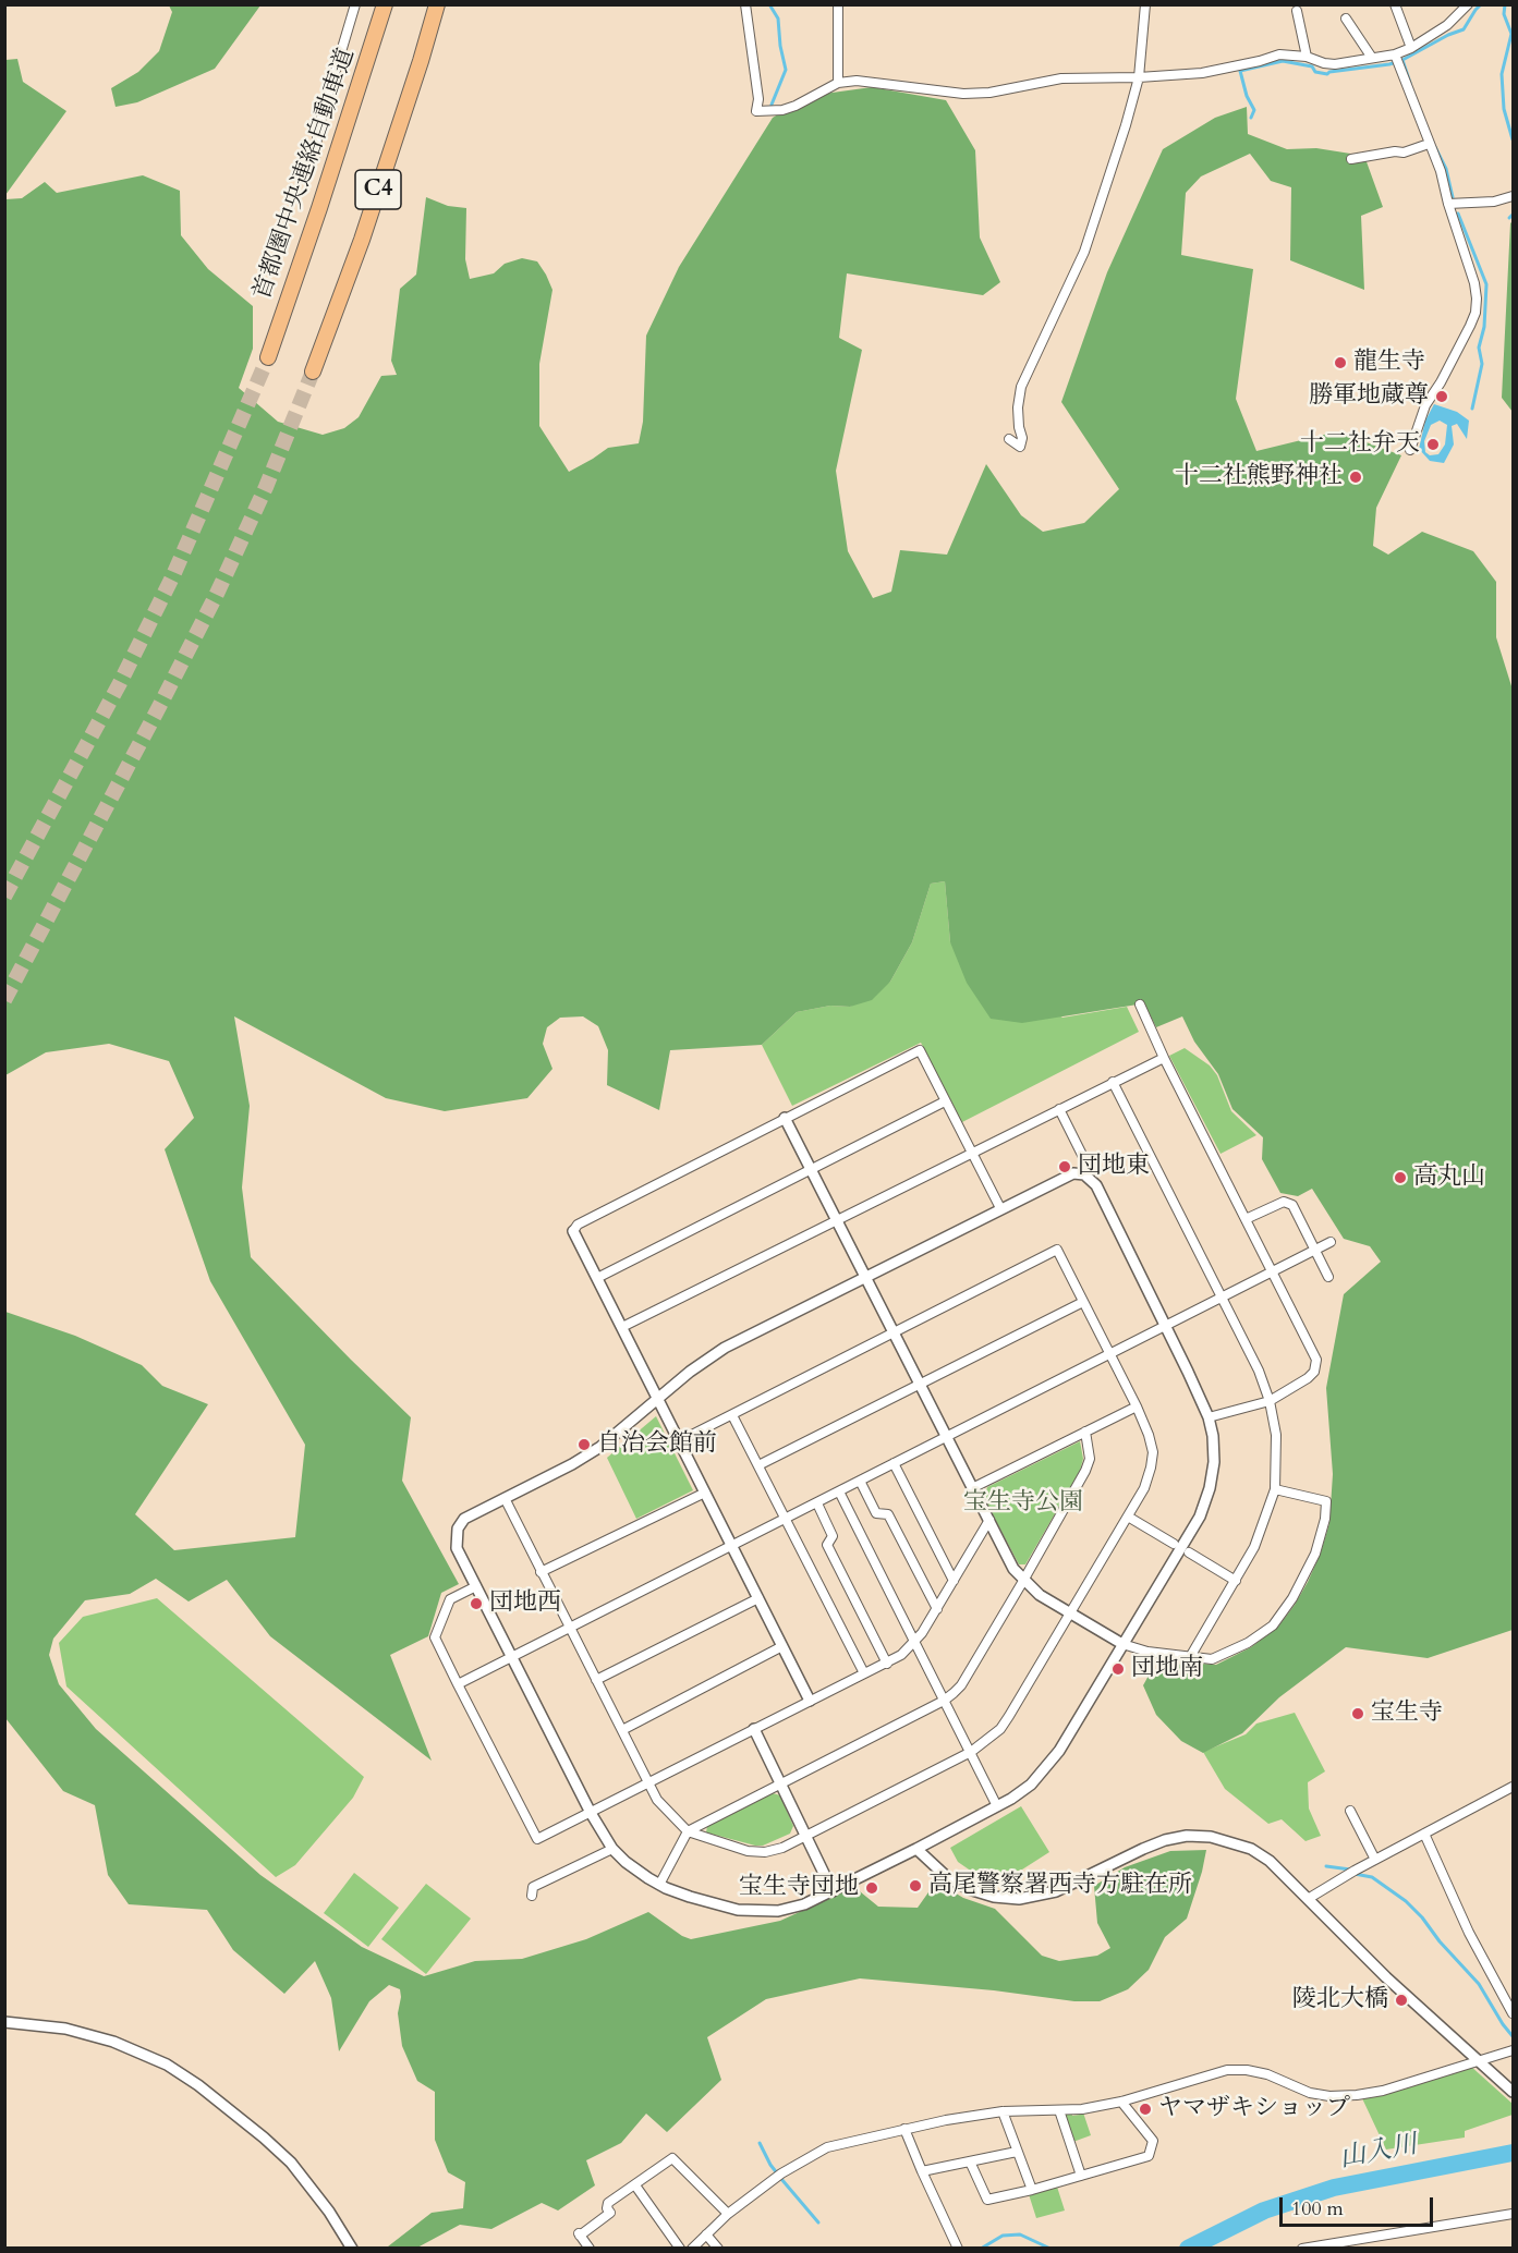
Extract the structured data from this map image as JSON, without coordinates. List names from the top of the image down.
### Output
{
  "streets": {
    "highway": ["首都圏中央連絡自動車道", "C4"]
  },
  "water": ["山入川"],
  "parks": ["宝生寺公園"],
  "places": [
    "龍生寺",
    "勝軍地蔵尊",
    "十二社弁天",
    "十二社熊野神社",
    "団地東",
    "高丸山",
    "自治会館前",
    "団地西",
    "団地南",
    "宝生寺",
    "高尾警察署西寺方駐在所",
    "宝生寺団地",
    "陵北大橋",
    "ヤマザキショップ"
  ],
  "scale_bar": "100 m"
}
